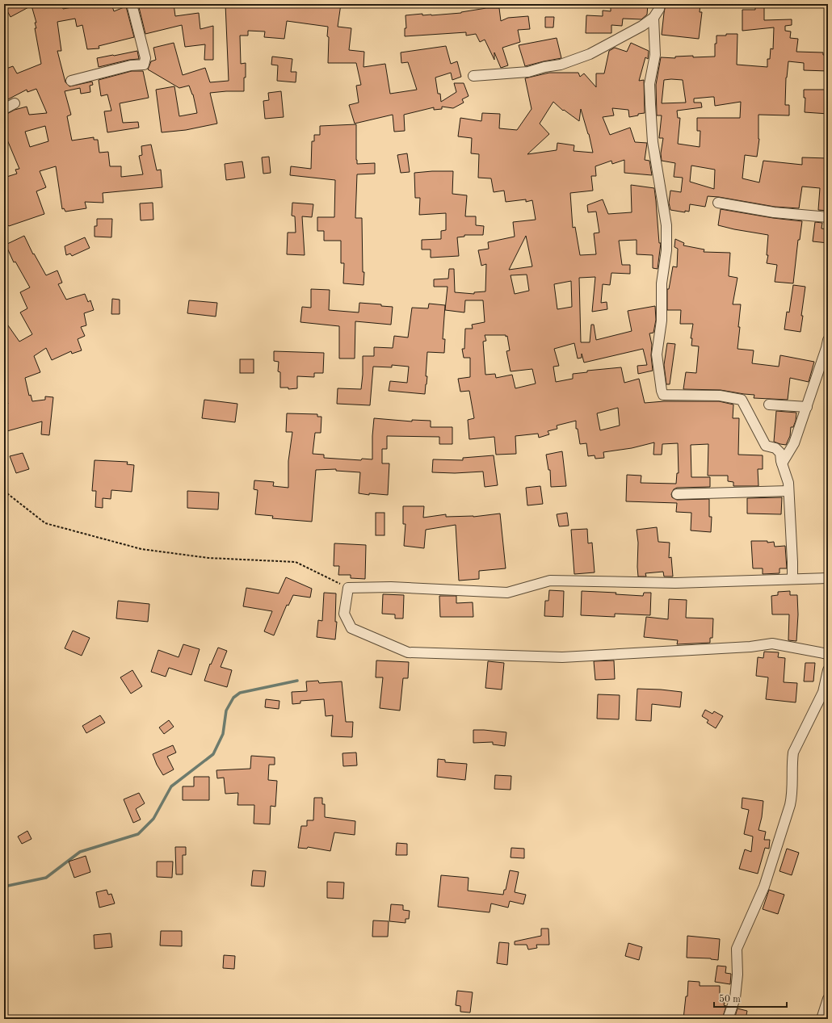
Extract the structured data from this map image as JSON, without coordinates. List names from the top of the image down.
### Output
{
  "scale_bar": "50 m"
}
